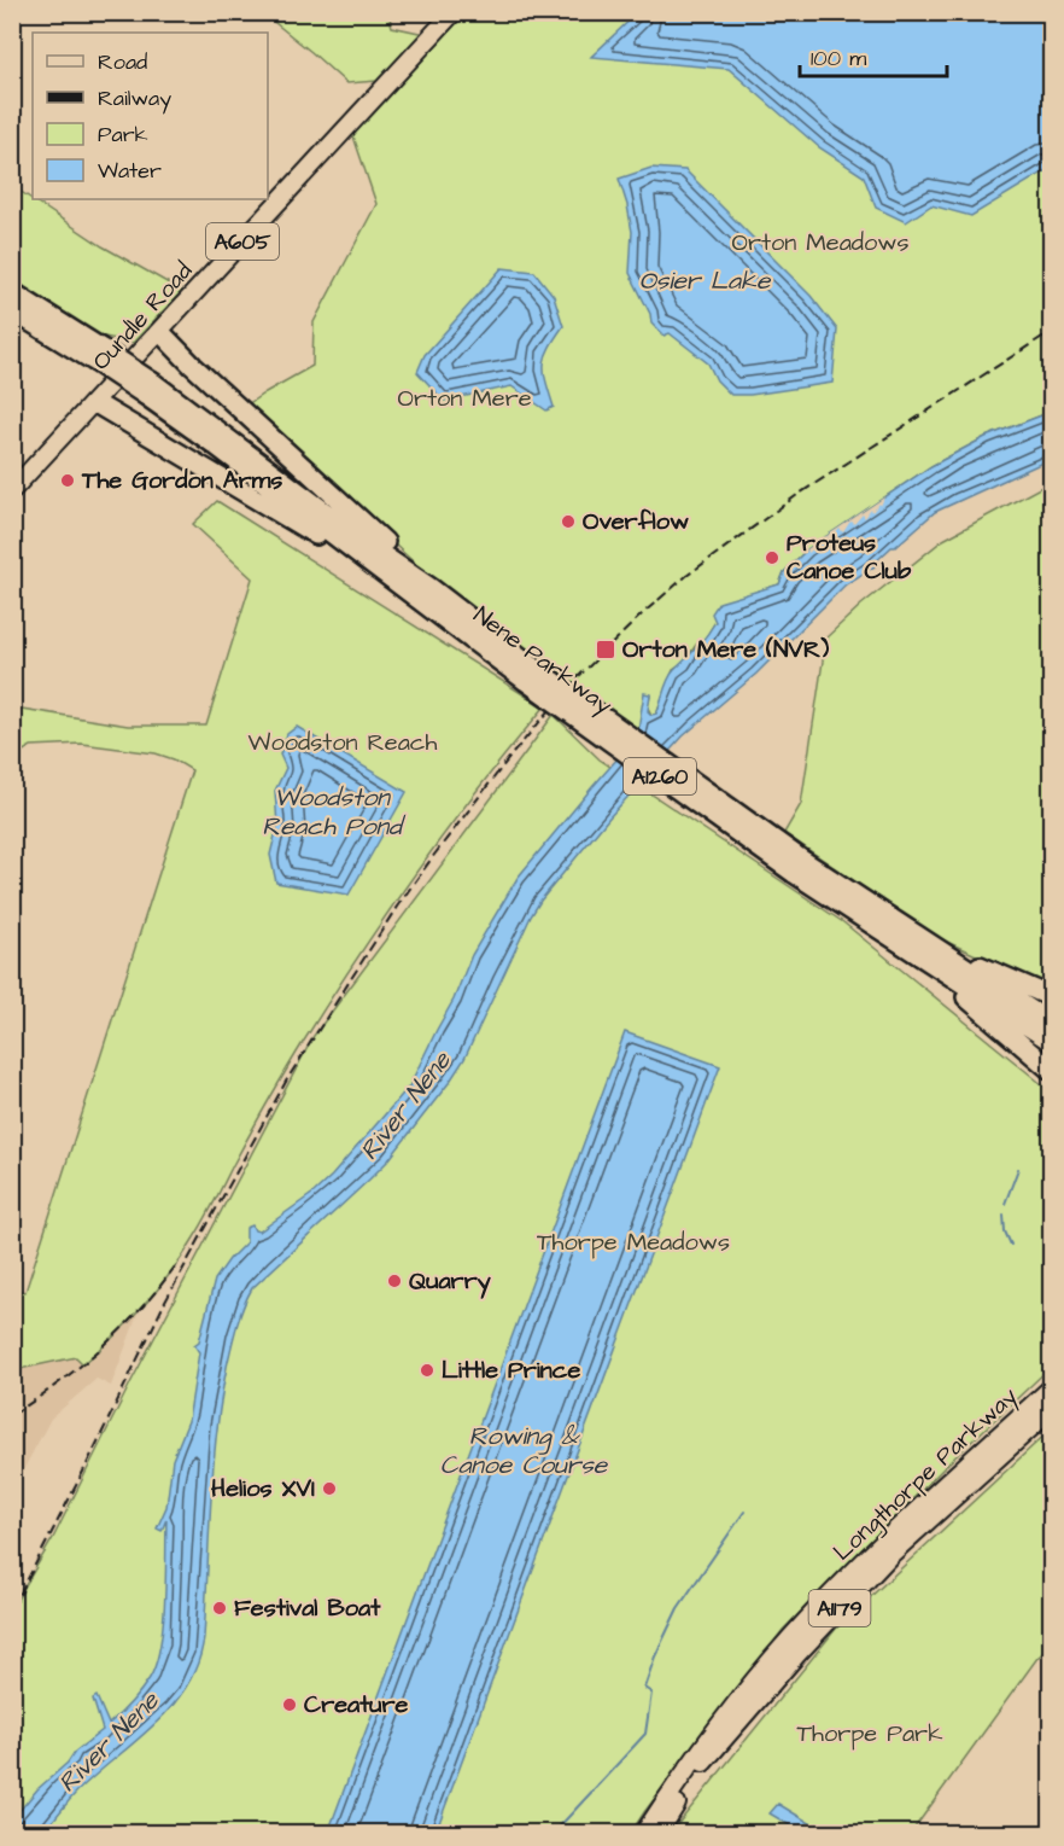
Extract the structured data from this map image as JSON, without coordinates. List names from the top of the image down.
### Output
{
  "streets": {
    "highway": ["Nene Parkway", "A1260"],
    "main road": [
      "A605",
      "Oundle Road",
      "Longthorpe Parkway",
      "A1179"
    ]
  },
  "water": [
    "Osier Lake",
    "Woodston Reach Pond",
    "River Nene",
    "Rowing & Canoe Course"
  ],
  "parks": [
    "Orton Meadows",
    "Orton Mere",
    "Woodston Reach",
    "Thorpe Meadows",
    "Thorpe Park"
  ],
  "places": {
    "other": [
      "The Gordon Arms",
      "Overflow",
      "Proteus Canoe Club",
      "Quarry",
      "Little Prince",
      "Helios XVI",
      "Festival Boat",
      "Creature"
    ],
    "transit": ["Orton Mere (NVR)"]
  },
  "legend": [
    "Road",
    "Railway",
    "Park",
    "Water"
  ],
  "scale_bar": "100 m"
}
